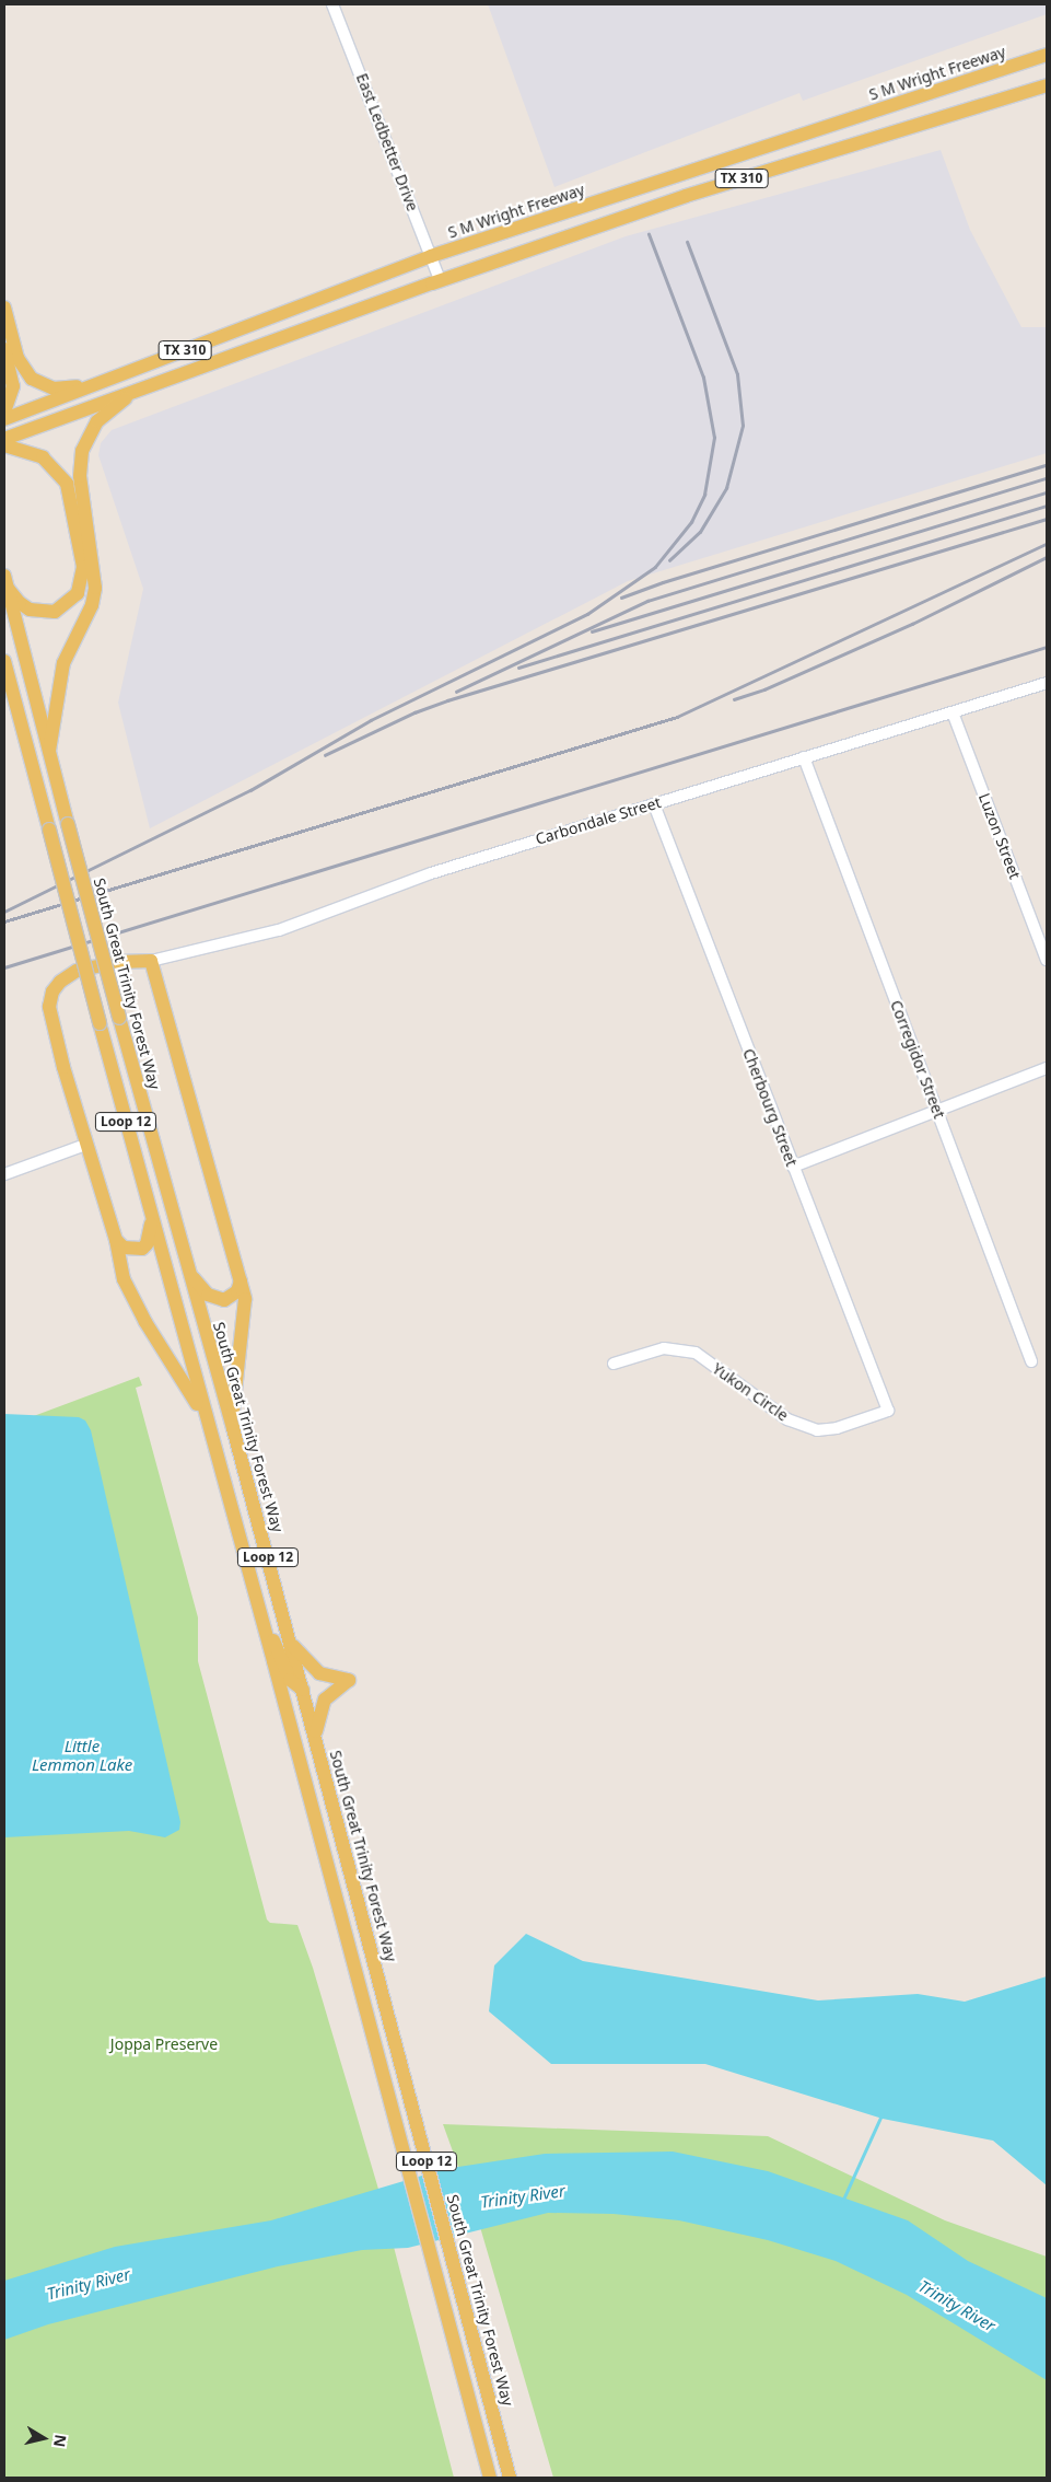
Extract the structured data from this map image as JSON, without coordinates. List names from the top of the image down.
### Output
{
  "streets": {
    "main road": [
      "S M Wright Freeway",
      "TX 310",
      "South Great Trinity Forest Way",
      "Loop 12"
    ],
    "street": [
      "East Ledbetter Drive",
      "Carbondale Street",
      "Luzon Street",
      "Corregidor Street",
      "Cherbourg Street",
      "Yukon Circle"
    ]
  },
  "crossings": [
    ["S M Wright Freeway", "East Ledbetter Drive"],
    ["East Ledbetter Drive", "TX 310"],
    ["Carbondale Street", "Luzon Street"],
    ["Carbondale Street", "Corregidor Street"],
    ["Carbondale Street", "Cherbourg Street"],
    ["Cherbourg Street", "Yukon Circle"]
  ],
  "water": ["Little Lemmon Lake", "Trinity River"],
  "parks": ["Joppa Preserve"],
  "north": "right"
}
